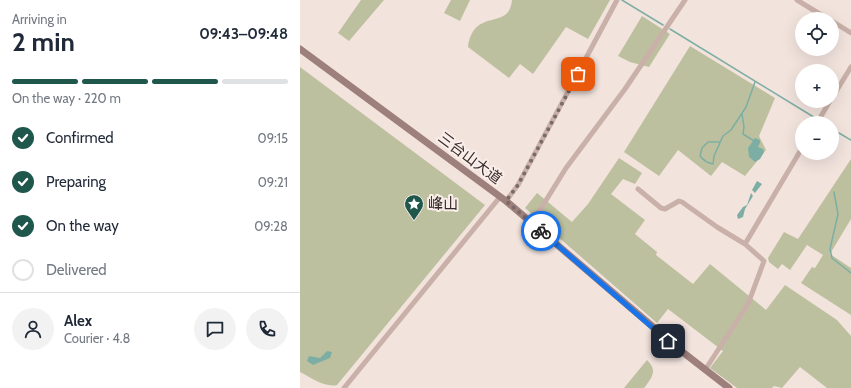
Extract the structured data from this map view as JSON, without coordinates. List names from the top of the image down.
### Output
{
  "streets": {
    "main road": ["三台山大道"]
  },
  "places": {
    "place": ["峰山"]
  },
  "page": {
    "heading": ["2 min", "Arriving in", "09:43–09:48"],
    "panel": ["Alex", "Courier · 4.8"],
    "map_buttons": ["+", "−"],
    "bar": "On the way · 220 m",
    "list": [
      ["Confirmed", "09:15"],
      ["Preparing", "09:21"],
      ["On the way", "09:28"],
      "Delivered"
    ]
  }
}
